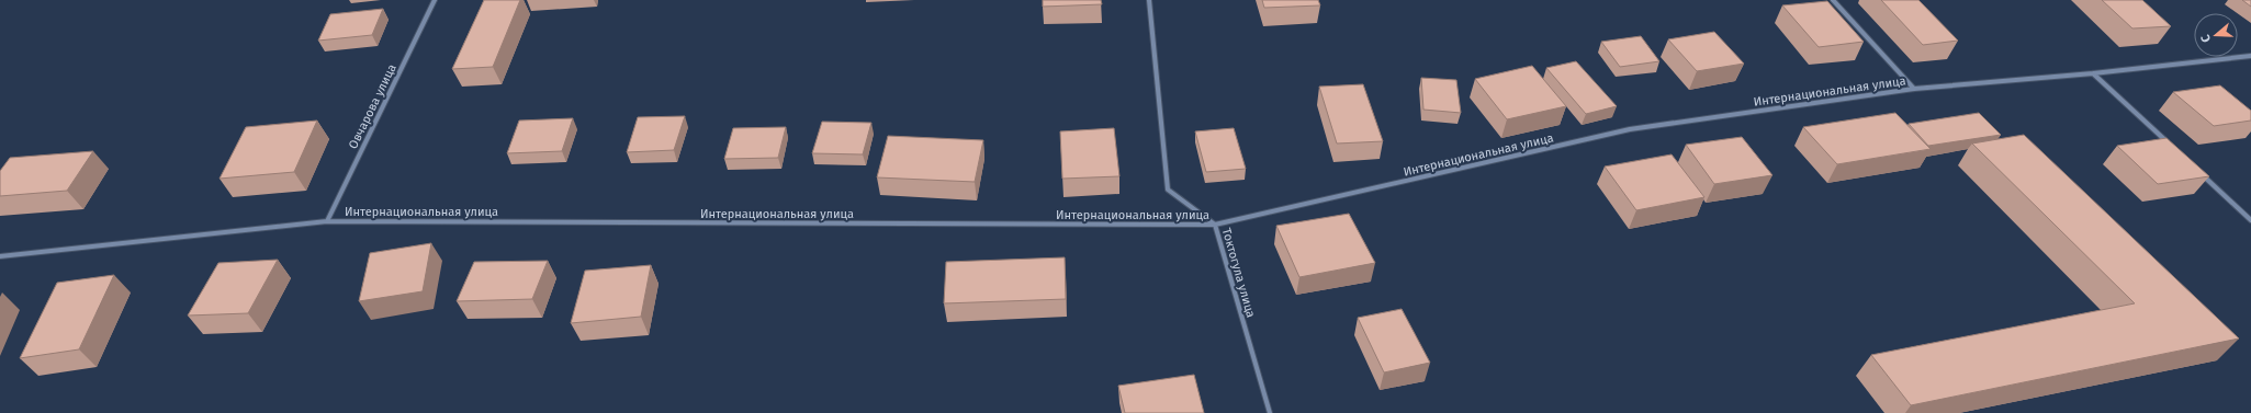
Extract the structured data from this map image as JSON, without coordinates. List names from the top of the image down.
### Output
{
  "streets": {
    "street": ["Интернациональная улица", "Овчарова улица", "Токтогула улица"]
  },
  "crossings": [
    ["Интернациональная улица", "Овчарова улица"],
    ["Интернациональная улица", "Токтогула улица"]
  ],
  "north": "left"
}
